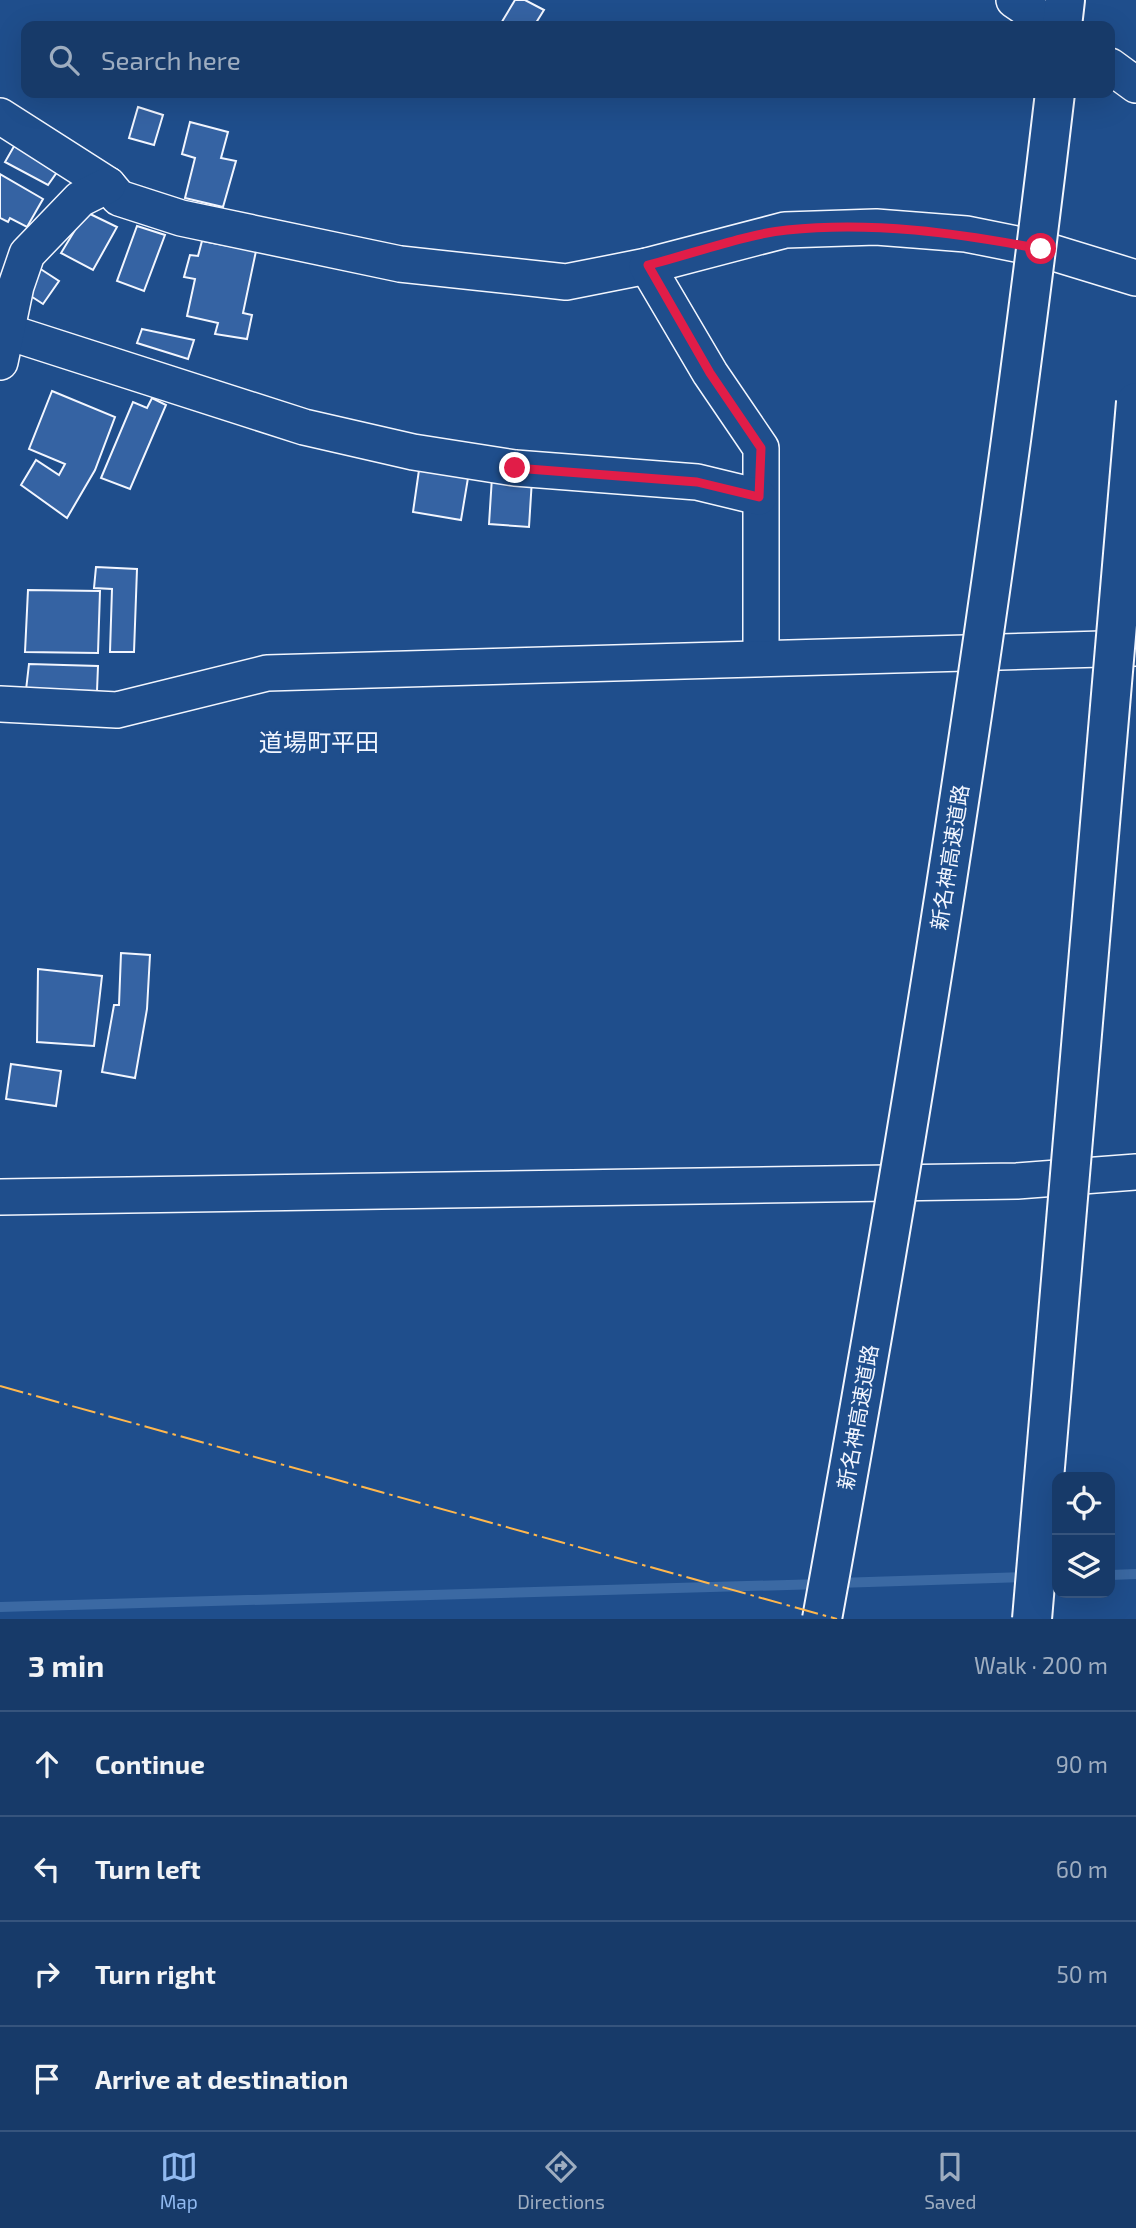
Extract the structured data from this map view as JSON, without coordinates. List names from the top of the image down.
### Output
{
  "streets": {
    "highway": ["新名神高速道路"]
  },
  "districts": ["道場町平田"],
  "page": {
    "search": "Search here",
    "heading": ["3 min", "Walk · 200 m"],
    "list": [
      ["Continue", "90 m"],
      ["Turn left", "60 m"],
      ["Turn right", "50 m"],
      "Arrive at destination"
    ],
    "nav": ["Map", "Directions", "Saved"]
  }
}
